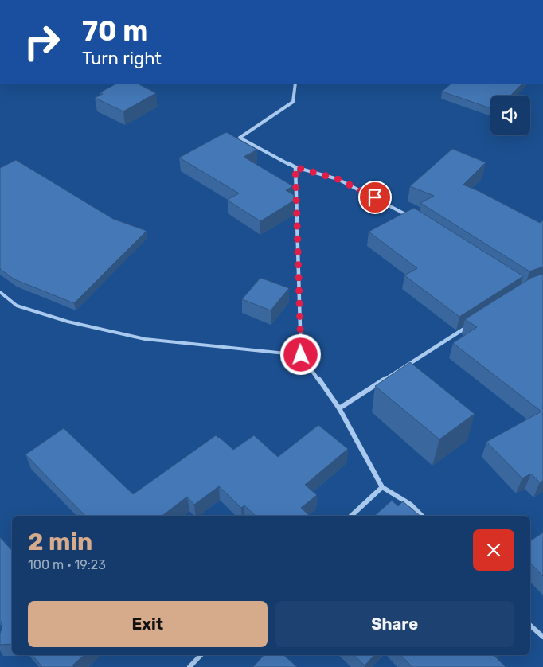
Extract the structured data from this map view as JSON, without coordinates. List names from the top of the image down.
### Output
{
  "page": {
    "turn": ["70 m", "Turn right"],
    "heading": ["2 min", "100 m · 19:23"],
    "buttons": ["Exit", "Share"]
  }
}
